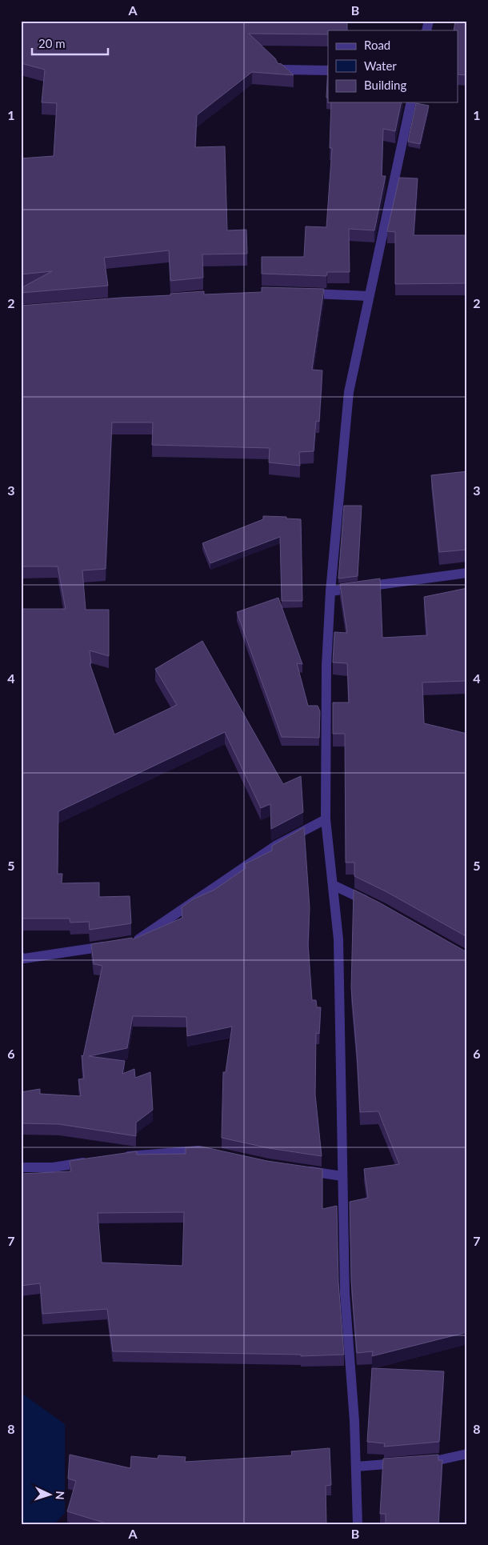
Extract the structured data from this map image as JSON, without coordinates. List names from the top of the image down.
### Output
{
  "legend": ["Road", "Water", "Building"],
  "scale_bar": "20 m",
  "north": "right",
  "grid": {
    "columns": ["A", "B"],
    "rows": [
      "1",
      "2",
      "3",
      "4",
      "5",
      "6",
      "7",
      "8"
    ]
  }
}
